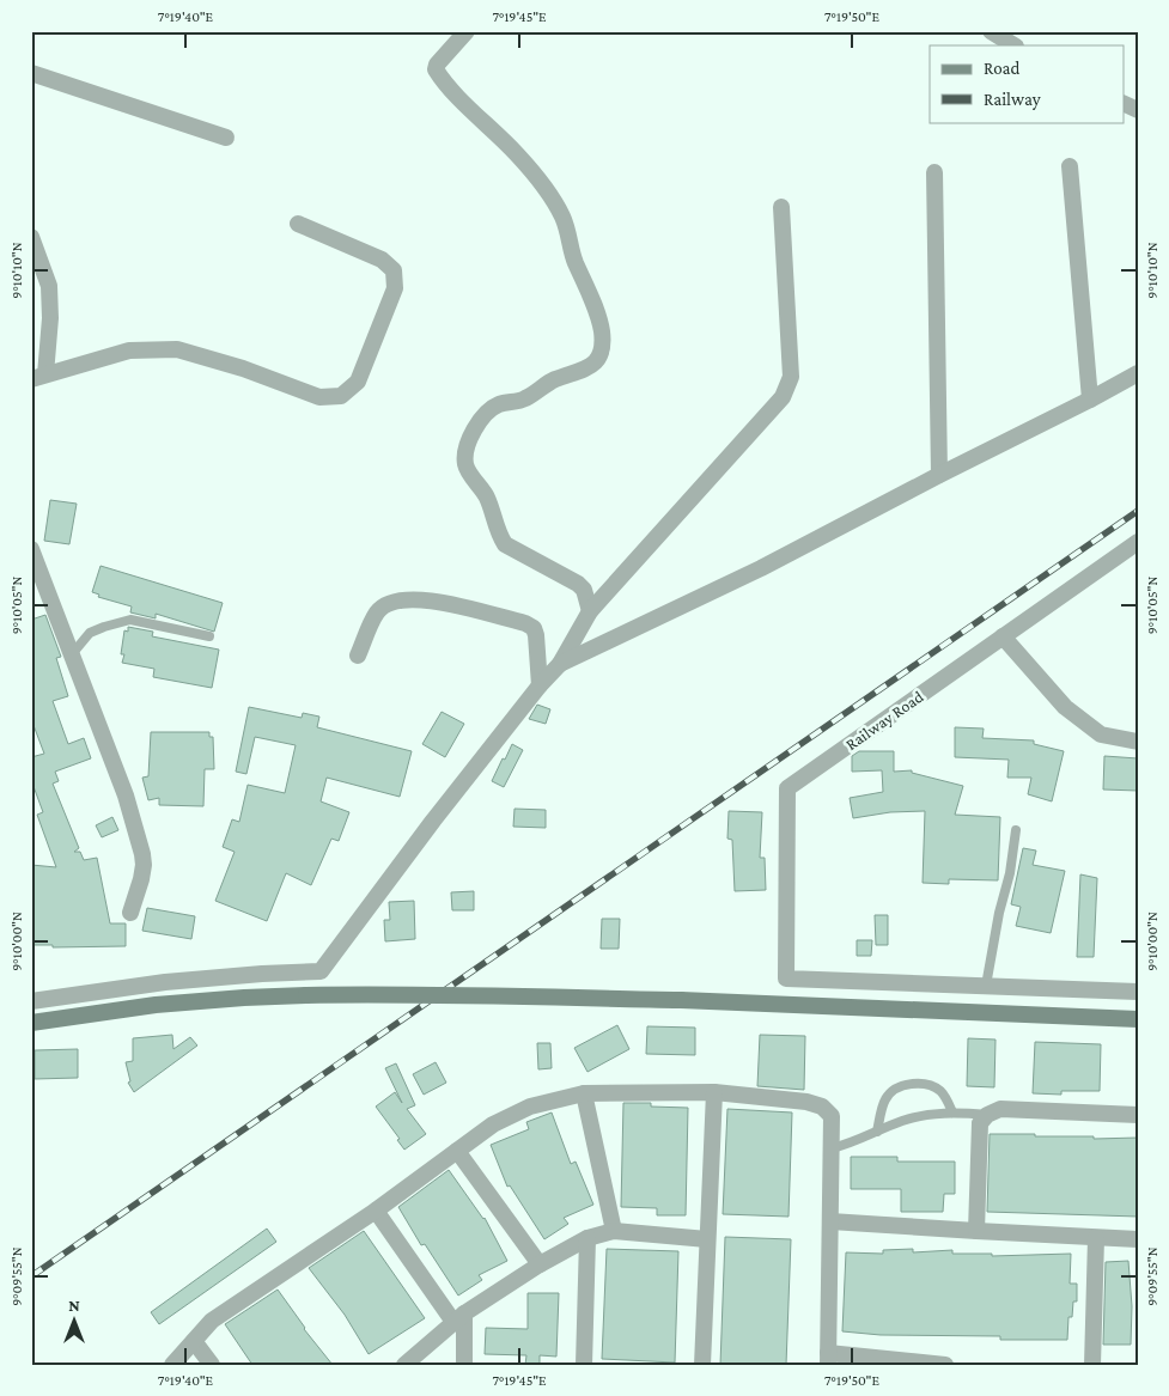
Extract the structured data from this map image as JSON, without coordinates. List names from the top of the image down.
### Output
{
  "streets": {
    "street": ["Railway Road"]
  },
  "legend": ["Road", "Railway"],
  "north": "top",
  "coordinates": [
    "7°19'40\"E",
    "7°19'45\"E",
    "7°19'50\"E",
    "9°10'10\"N",
    "9°10'05\"N",
    "9°10'00\"N",
    "9°09'55\"N"
  ]
}
